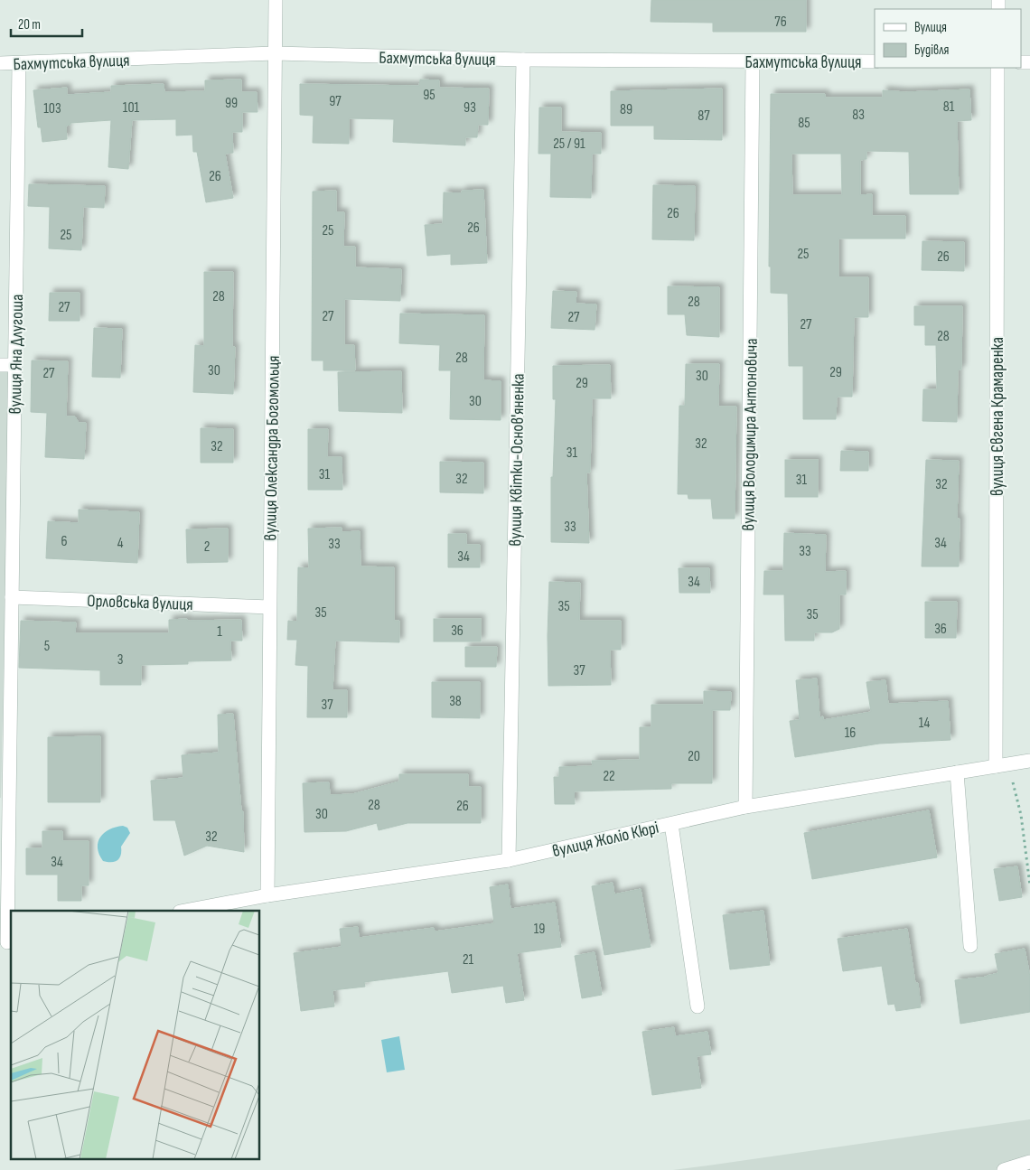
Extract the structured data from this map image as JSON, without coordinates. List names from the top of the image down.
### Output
{
  "streets": {
    "street": [
      "Бахмутська вулиця",
      "вулиця Яна Длугоша",
      "вулиця Євгена Крамаренка",
      "вулиця Володимира Антоновича",
      "вулиця Олександра Богомольця",
      "вулиця Квітки-Основ'яненка",
      "Орловська вулиця",
      "вулиця Жоліо Кюрі"
    ]
  },
  "crossings": [
    ["Бахмутська вулиця", "вулиця Яна Длугоша"],
    ["Бахмутська вулиця", "вулиця Володимира Антоновича"],
    ["Бахмутська вулиця", "вулиця Олександра Богомольця"],
    ["Бахмутська вулиця", "вулиця Квітки-Основ'яненка"],
    ["вулиця Яна Длугоша", "Орловська вулиця"],
    ["вулиця Євгена Крамаренка", "вулиця Жоліо Кюрі"],
    ["вулиця Володимира Антоновича", "вулиця Жоліо Кюрі"],
    ["вулиця Олександра Богомольця", "Орловська вулиця"],
    ["вулиця Олександра Богомольця", "вулиця Жоліо Кюрі"],
    ["вулиця Квітки-Основ'яненка", "вулиця Жоліо Кюрі"]
  ],
  "house_numbers": [
    "76",
    "95",
    "97",
    "99",
    "81",
    "101",
    "93",
    "103",
    "89",
    "83",
    "87",
    "85",
    "25 / 91",
    "26",
    "26",
    "26",
    "25",
    "25",
    "25",
    "26",
    "28",
    "28",
    "27",
    "27",
    "27",
    "27",
    "28",
    "28",
    "30",
    "29",
    "27",
    "30",
    "29",
    "30",
    "32",
    "32",
    "31",
    "31",
    "32",
    "31",
    "32",
    "33",
    "6",
    "4",
    "34",
    "33",
    "2",
    "33",
    "34",
    "34",
    "35",
    "35",
    "35",
    "36",
    "36",
    "1",
    "5",
    "3",
    "37",
    "38",
    "37",
    "14",
    "16",
    "20",
    "22",
    "28",
    "26",
    "30",
    "32",
    "34",
    "19",
    "21"
  ],
  "legend": ["Вулиця", "Будівля"],
  "scale_bar": "20 m"
}
